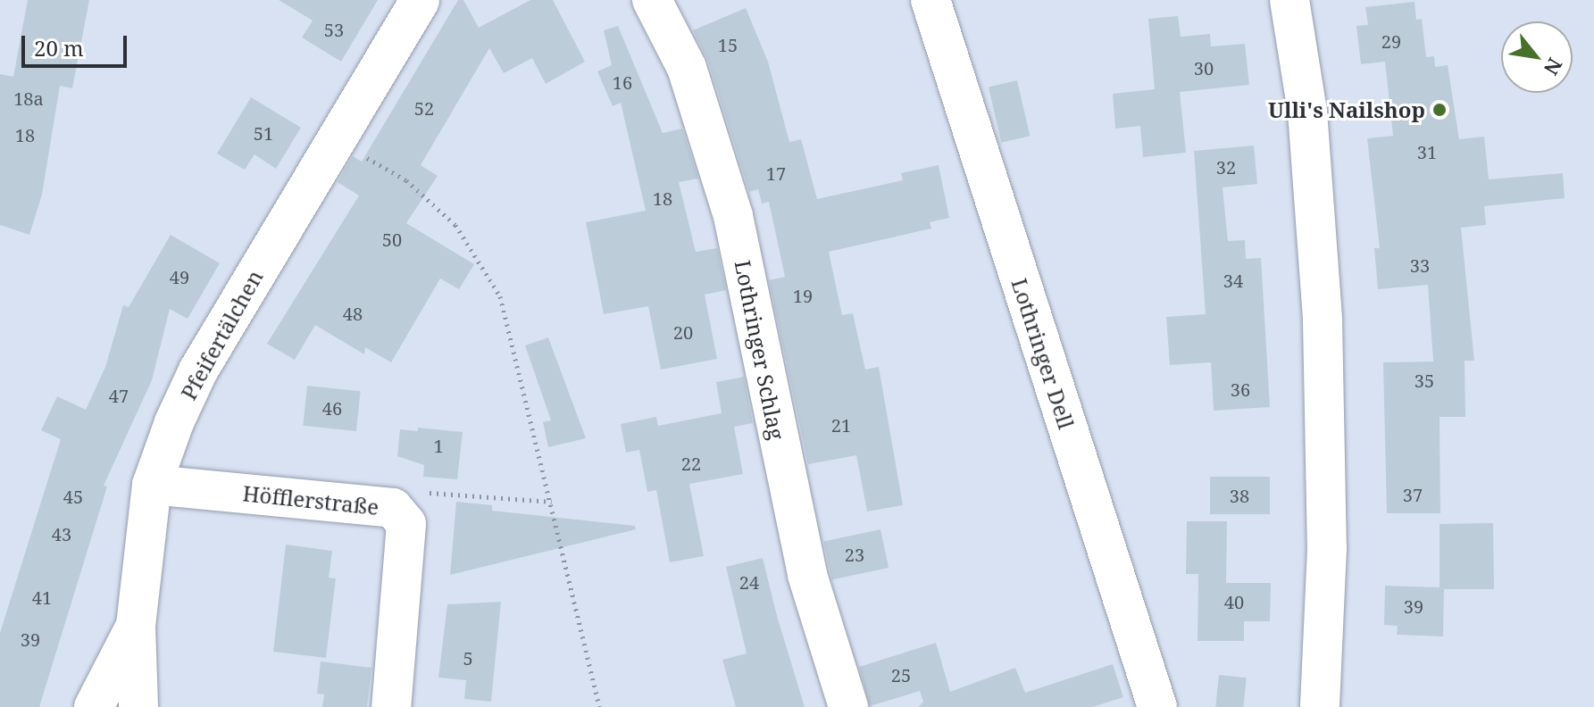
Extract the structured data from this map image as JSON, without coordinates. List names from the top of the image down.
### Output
{
  "streets": {
    "street": [
      "Pfeifertälchen",
      "Lothringer Schlag",
      "Lothringer Dell",
      "Höfflerstraße"
    ]
  },
  "crossings": [
    ["Pfeifertälchen", "Höfflerstraße"]
  ],
  "places": ["Ulli's Nailshop"],
  "house_numbers": [
    "53",
    "29",
    "15",
    "30",
    "16",
    "18a",
    "52",
    "51",
    "18",
    "31",
    "32",
    "17",
    "18",
    "50",
    "33",
    "49",
    "34",
    "19",
    "48",
    "20",
    "35",
    "36",
    "47",
    "46",
    "21",
    "1",
    "22",
    "37",
    "38",
    "45",
    "43",
    "23",
    "24",
    "41",
    "40",
    "39",
    "39",
    "5",
    "25"
  ],
  "scale_bar": "20 m",
  "north": "bottom right"
}
